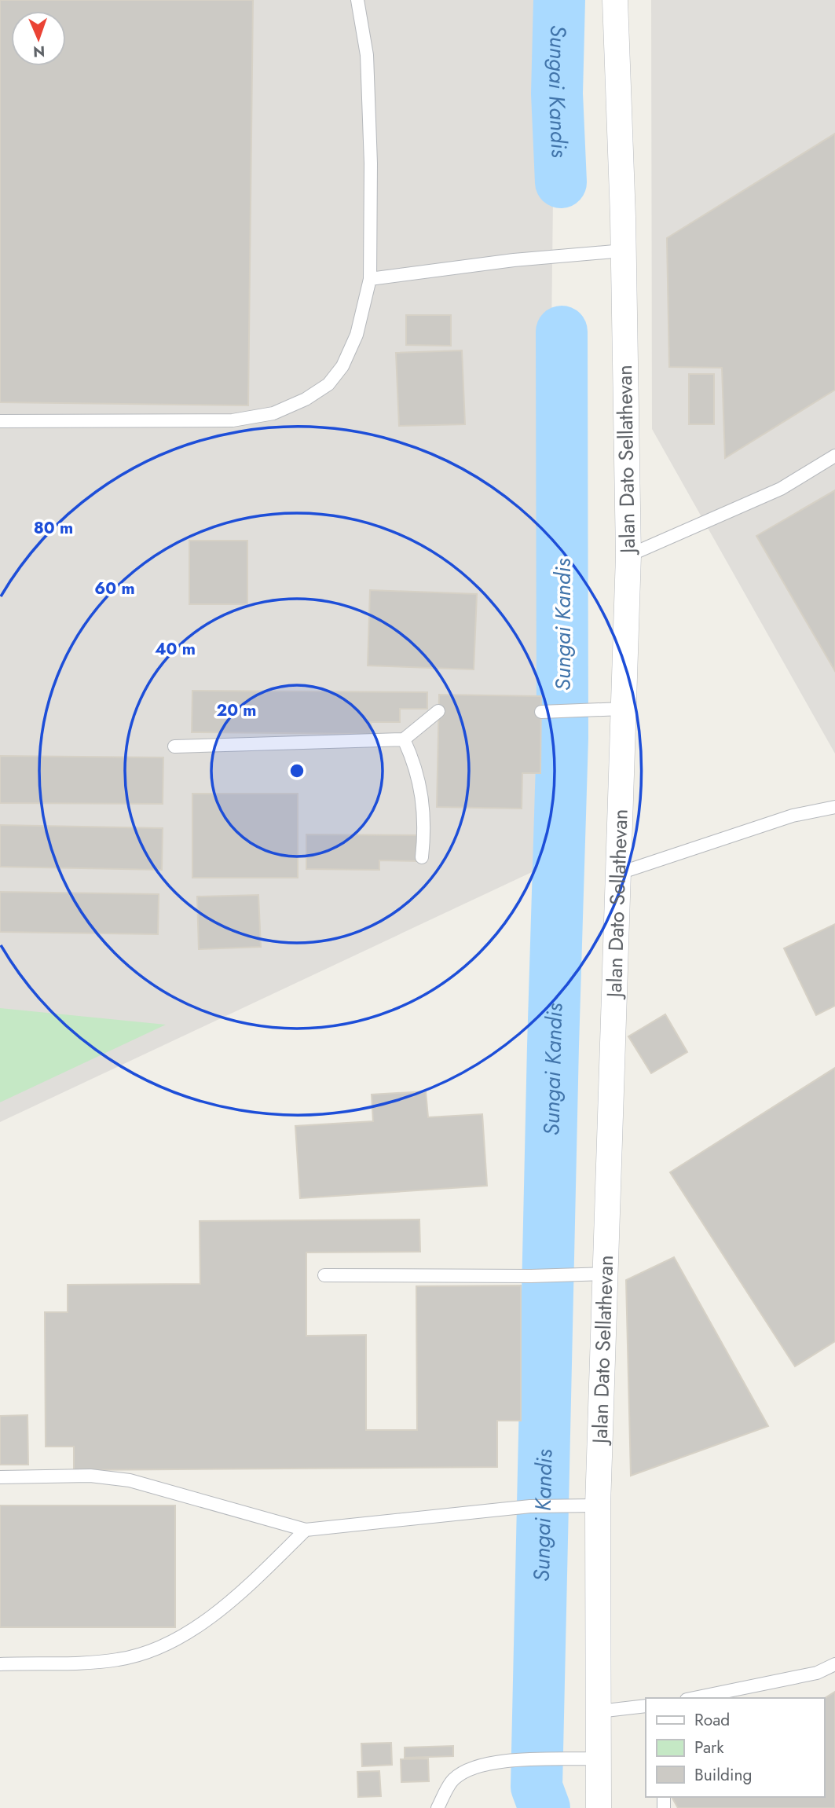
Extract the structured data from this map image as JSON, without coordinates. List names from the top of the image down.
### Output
{
  "streets": {
    "street": ["Jalan Dato Sellathevan"]
  },
  "water": ["Sungai Kandis"],
  "legend": ["Road", "Park", "Building"],
  "north": "bottom",
  "rings": [
    "80 m",
    "60 m",
    "40 m",
    "20 m"
  ]
}
